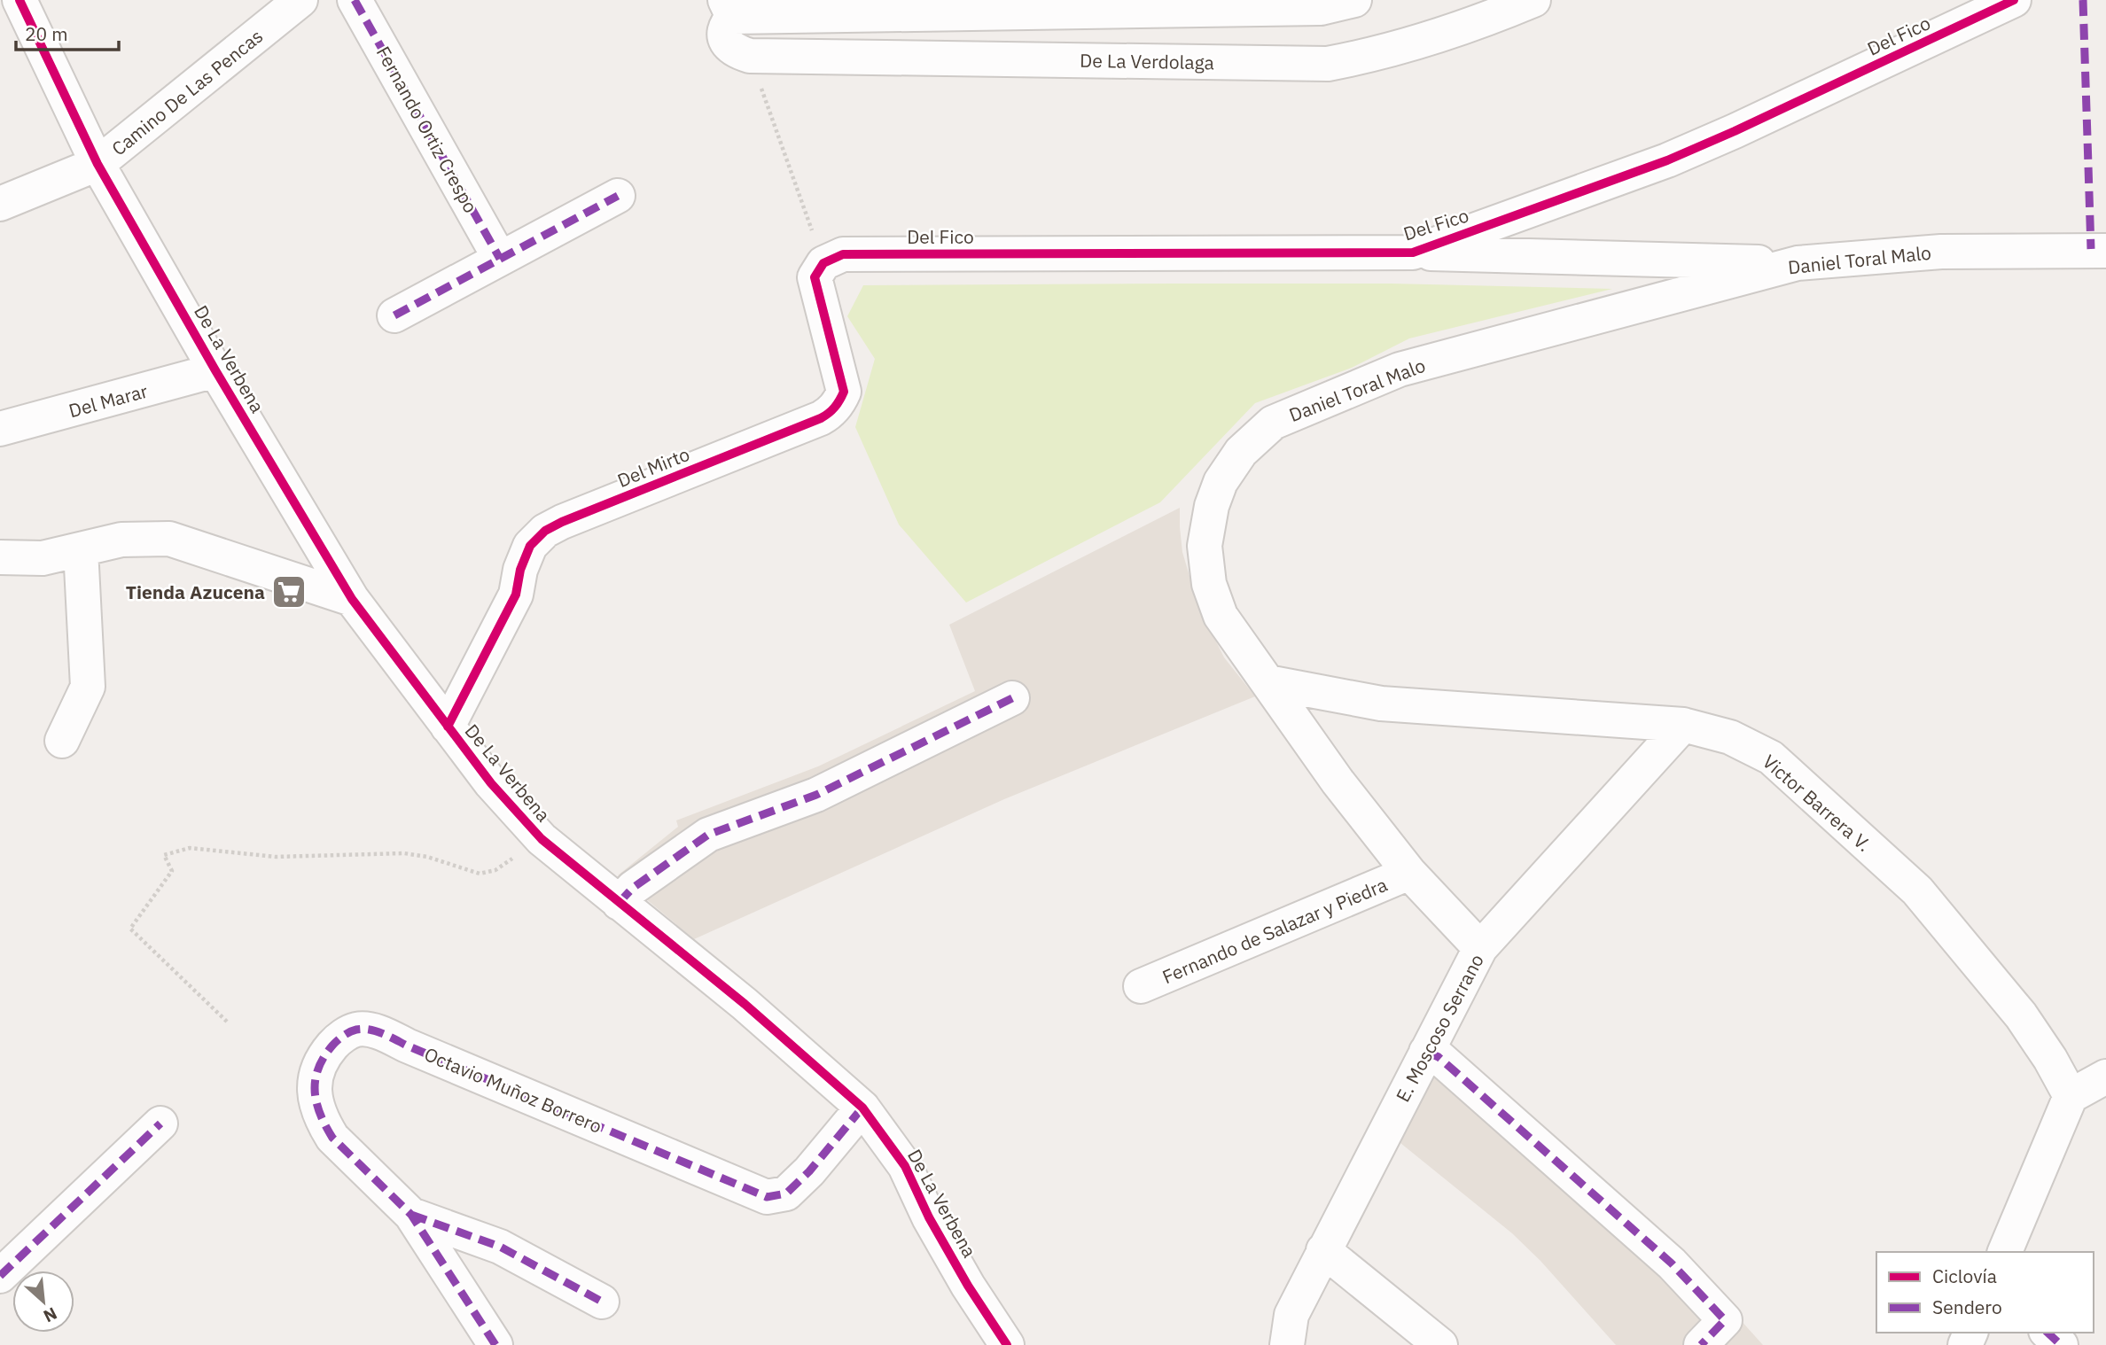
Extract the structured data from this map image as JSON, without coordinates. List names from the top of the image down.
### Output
{
  "streets": {
    "street": [
      "Del Fico",
      "De La Verdolaga",
      "Camino De Las Pencas",
      "Fernando Ortiz Crespo",
      "Daniel Toral Malo",
      "De La Verbena",
      "Del Marar",
      "Del Mirto",
      "Victor Barrera V.",
      "Fernando de Salazar y Piedra",
      "E. Moscoso Serrano",
      "Octavio Muñoz Borrero"
    ]
  },
  "crossings": [
    ["Del Fico", "Del Mirto"],
    ["Camino De Las Pencas", "De La Verbena"],
    ["Daniel Toral Malo", "Victor Barrera V."],
    ["Daniel Toral Malo", "Fernando de Salazar y Piedra"],
    ["Daniel Toral Malo", "E. Moscoso Serrano"],
    ["De La Verbena", "Del Marar"],
    ["De La Verbena", "Del Mirto"],
    ["De La Verbena", "Octavio Muñoz Borrero"],
    ["Victor Barrera V.", "E. Moscoso Serrano"]
  ],
  "places": {
    "supermarket": ["Tienda Azucena"]
  },
  "legend": ["Ciclovía", "Sendero"],
  "scale_bar": "20 m",
  "north": "bottom right"
}
